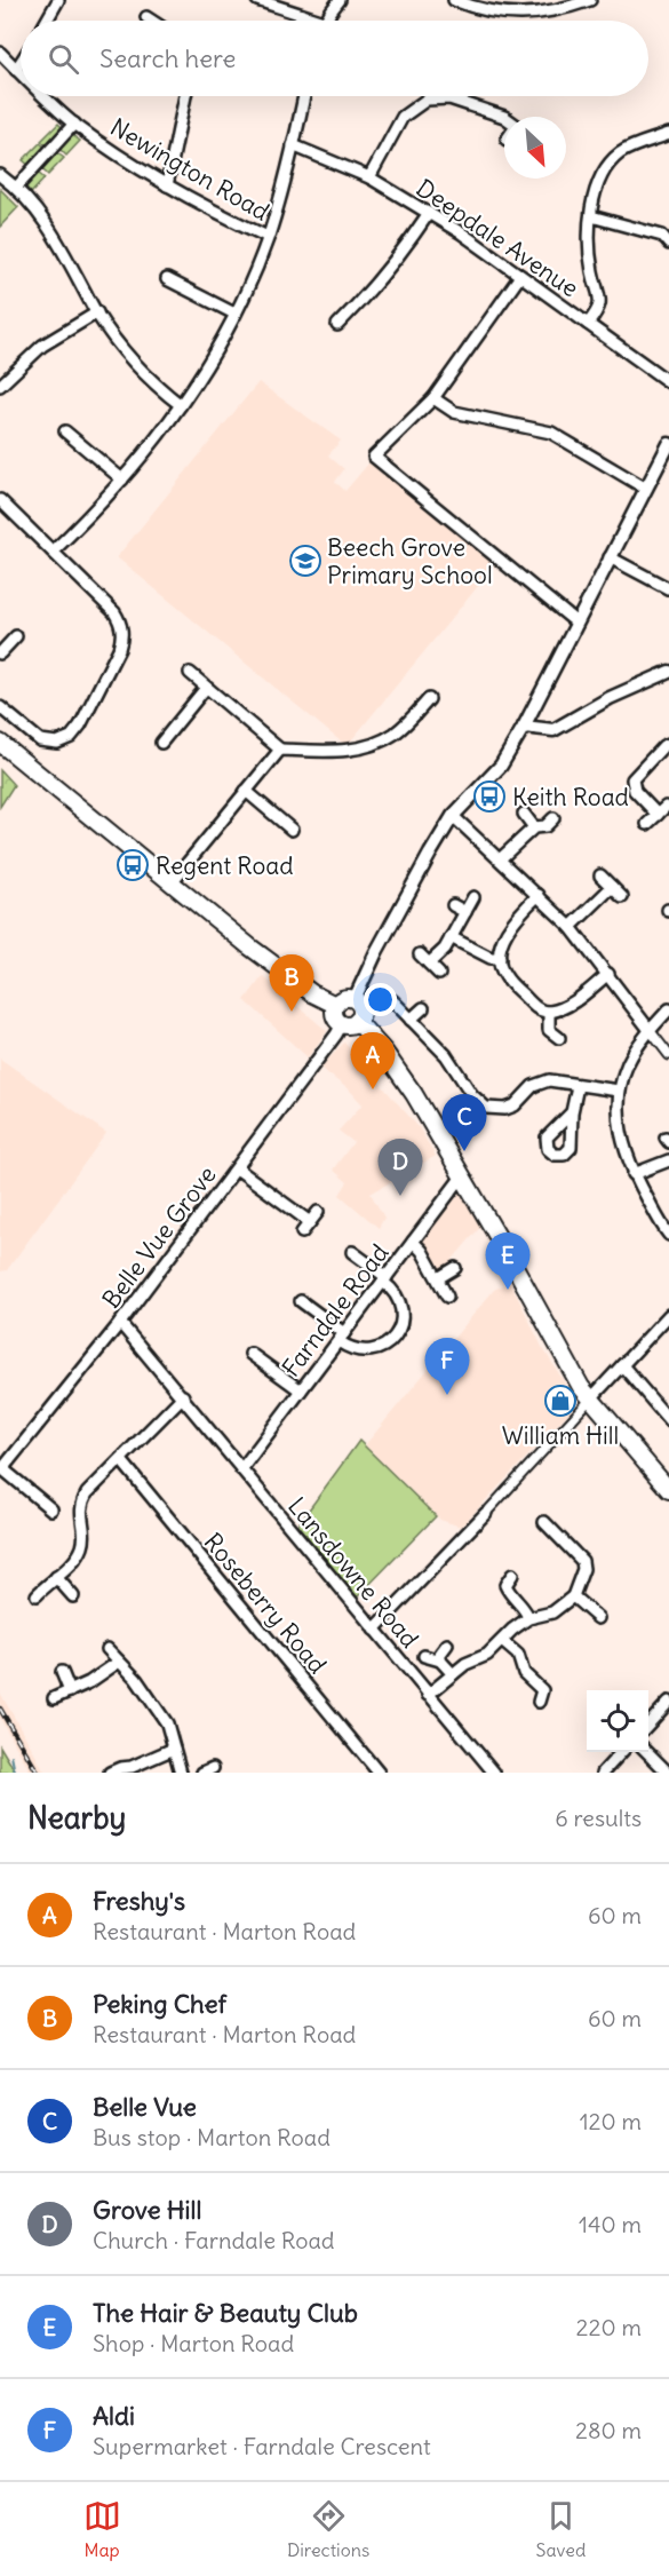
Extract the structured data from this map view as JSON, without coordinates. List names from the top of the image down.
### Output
{
  "streets": {
    "street": [
      "Newington Road",
      "Deepdale Avenue",
      "Belle Vue Grove",
      "Farndale Road",
      "Lansdowne Road",
      "Roseberry Road"
    ]
  },
  "crossings": [
    ["Belle Vue Grove", "Lansdowne Road"],
    ["Farndale Road", "Lansdowne Road"]
  ],
  "places": {
    "school or university": ["Beech Grove Primary School"],
    "bus stop": ["Keith Road", "Regent Road"],
    "shop": ["William Hill"]
  },
  "north": "bottom right",
  "page": {
    "search": "Search here",
    "pins": [
      "B",
      "A",
      "C",
      "D",
      "E",
      "F"
    ],
    "heading": ["Nearby", "6 results"],
    "list": [
      {
        "mark": "A",
        "name": "Freshy's",
        "note": "Restaurant · Marton Road",
        "value": "60 m"
      },
      {
        "mark": "B",
        "name": "Peking Chef",
        "note": "Restaurant · Marton Road",
        "value": "60 m"
      },
      {
        "mark": "C",
        "name": "Belle Vue",
        "note": "Bus stop · Marton Road",
        "value": "120 m"
      },
      {
        "mark": "D",
        "name": "Grove Hill",
        "note": "Church · Farndale Road",
        "value": "140 m"
      },
      {
        "mark": "E",
        "name": "The Hair & Beauty Club",
        "note": "Shop · Marton Road",
        "value": "220 m"
      },
      {
        "mark": "F",
        "name": "Aldi",
        "note": "Supermarket · Farndale Crescent",
        "value": "280 m"
      }
    ],
    "nav": ["Map", "Directions", "Saved"]
  }
}
